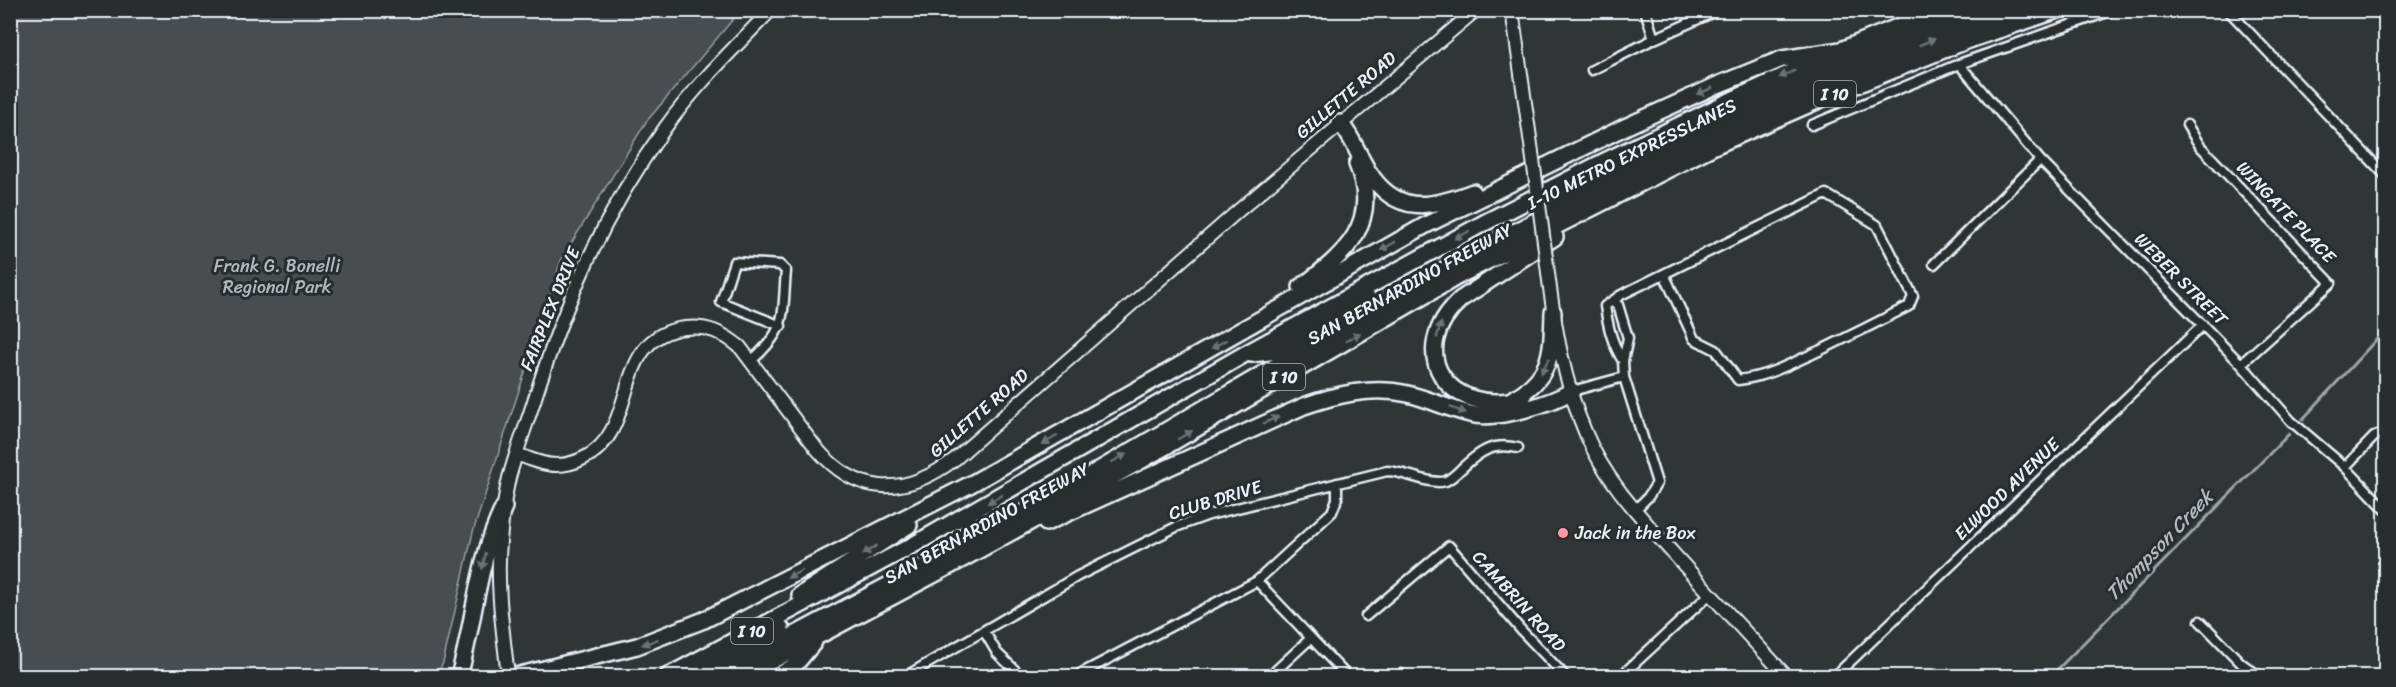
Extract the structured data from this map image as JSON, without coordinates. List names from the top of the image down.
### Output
{
  "streets": {
    "highway": ["I 10", "I-10 METRO EXPRESSLANES", "SAN BERNARDINO FREEWAY"],
    "street": [
      "GILLETTE ROAD",
      "WINGATE PLACE",
      "WEBER STREET",
      "FAIRPLEX DRIVE",
      "ELWOOD AVENUE",
      "CLUB DRIVE",
      "CAMBRIN ROAD"
    ]
  },
  "crossings": [
    ["GILLETTE ROAD", "FAIRPLEX DRIVE"],
    ["I-10 METRO EXPRESSLANES", "SAN BERNARDINO FREEWAY"],
    ["WINGATE PLACE", "WEBER STREET"],
    ["WEBER STREET", "ELWOOD AVENUE"]
  ],
  "water": ["Thompson Creek"],
  "parks": ["Frank G. Bonelli Regional Park"],
  "places": ["Jack in the Box"]
}
